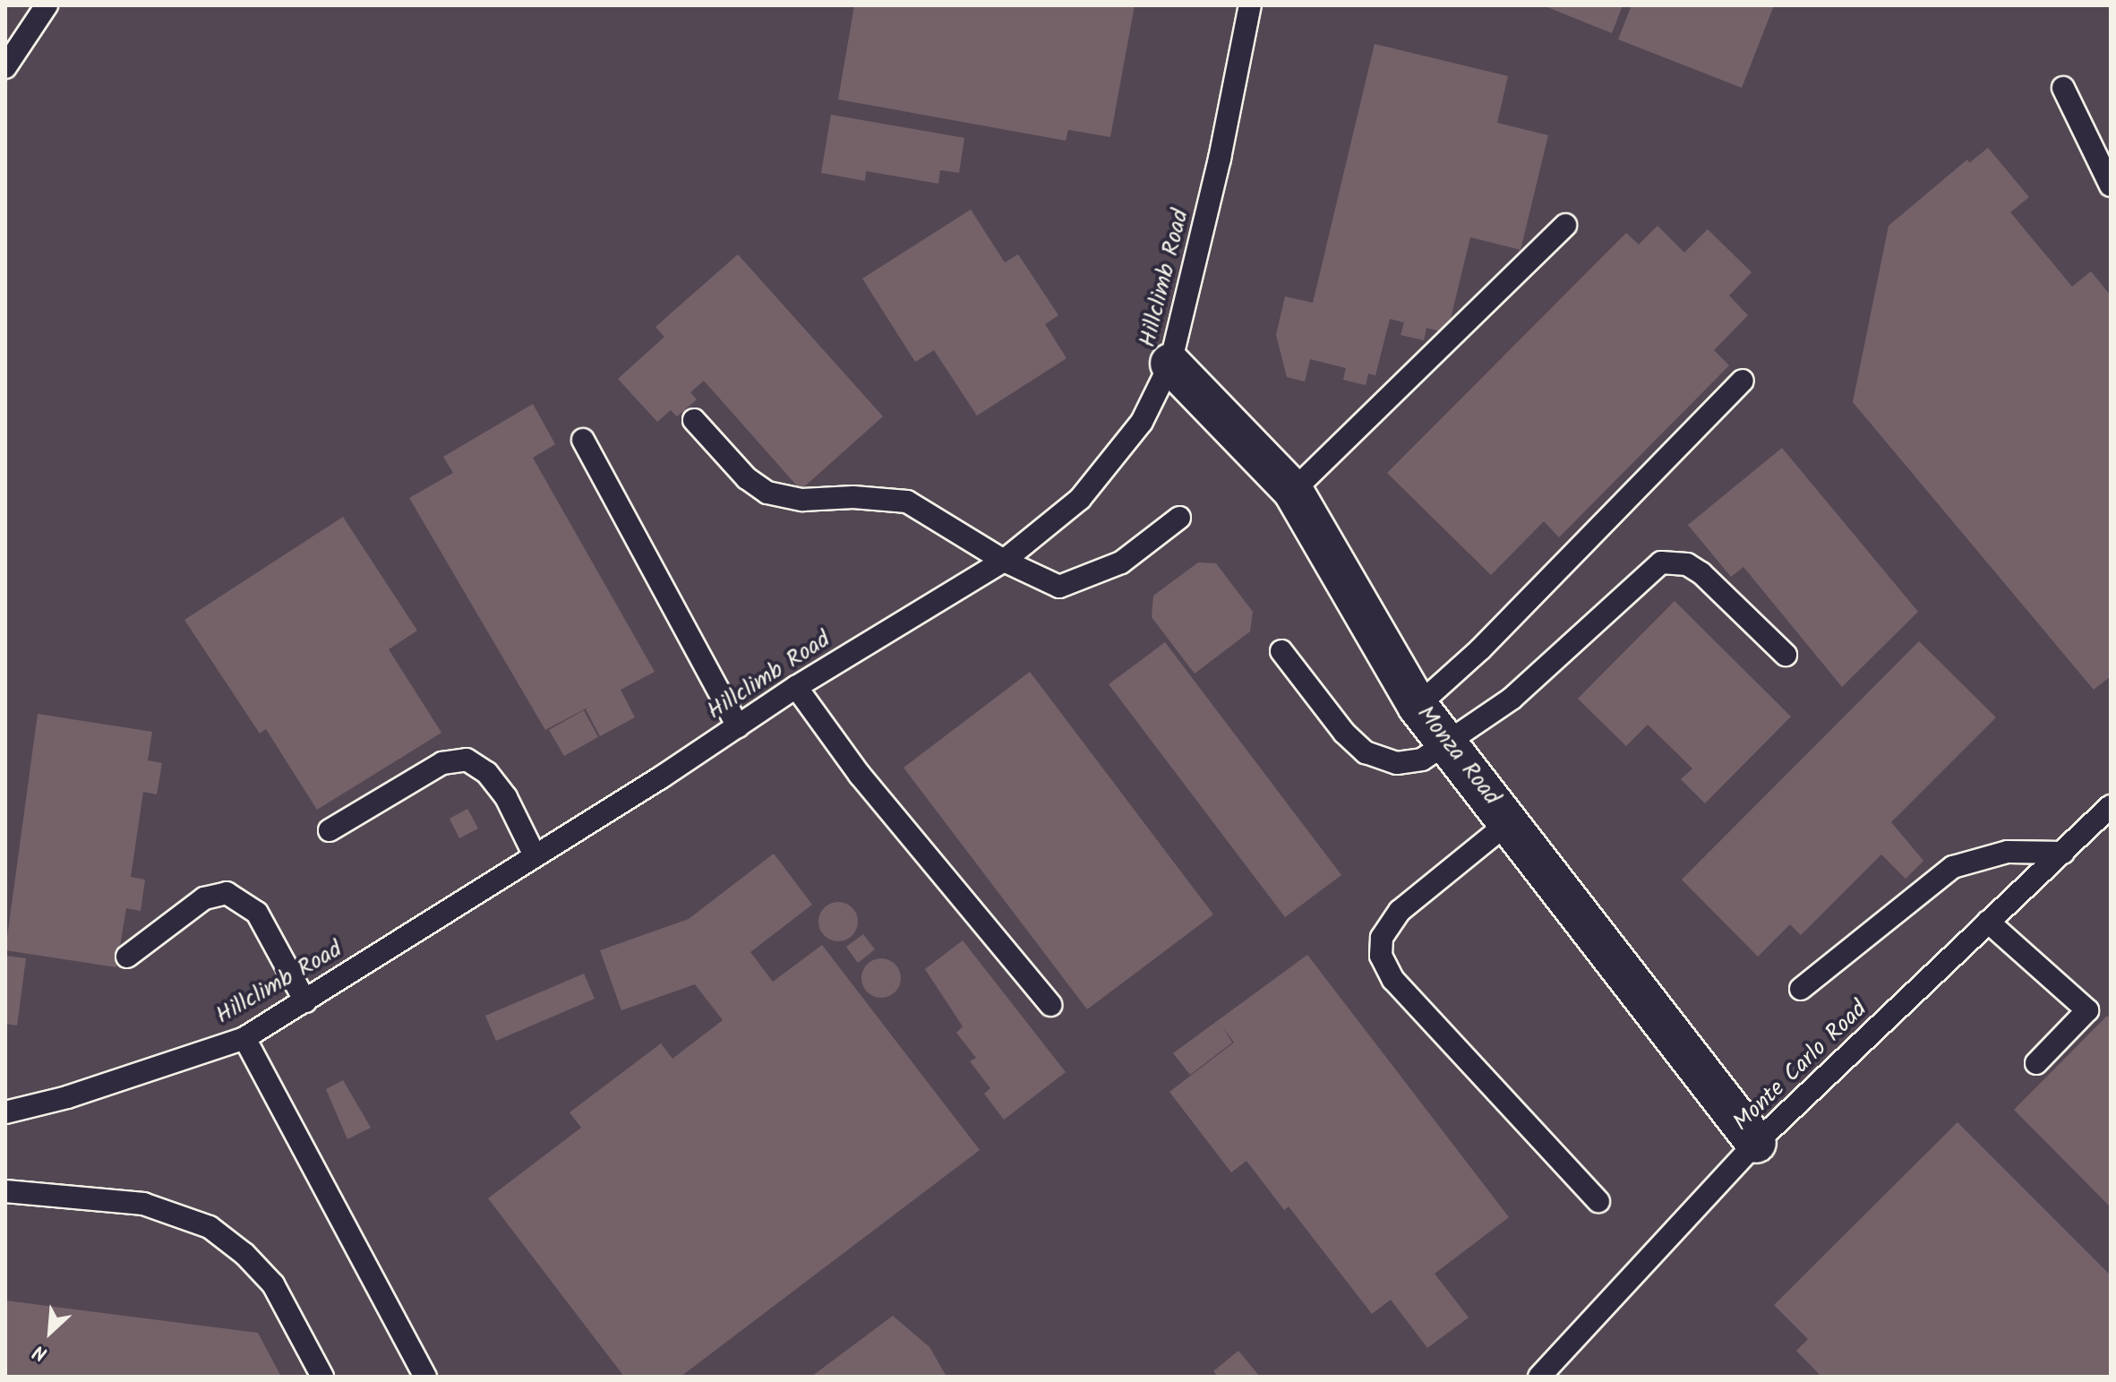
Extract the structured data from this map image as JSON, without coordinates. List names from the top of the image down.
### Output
{
  "streets": {
    "street": ["Monza Road"],
    "lane": ["Hillclimb Road", "Monte Carlo Road"]
  },
  "crossings": [
    ["Hillclimb Road", "Monza Road"],
    ["Monza Road", "Monte Carlo Road"]
  ],
  "north": "bottom left"
}
